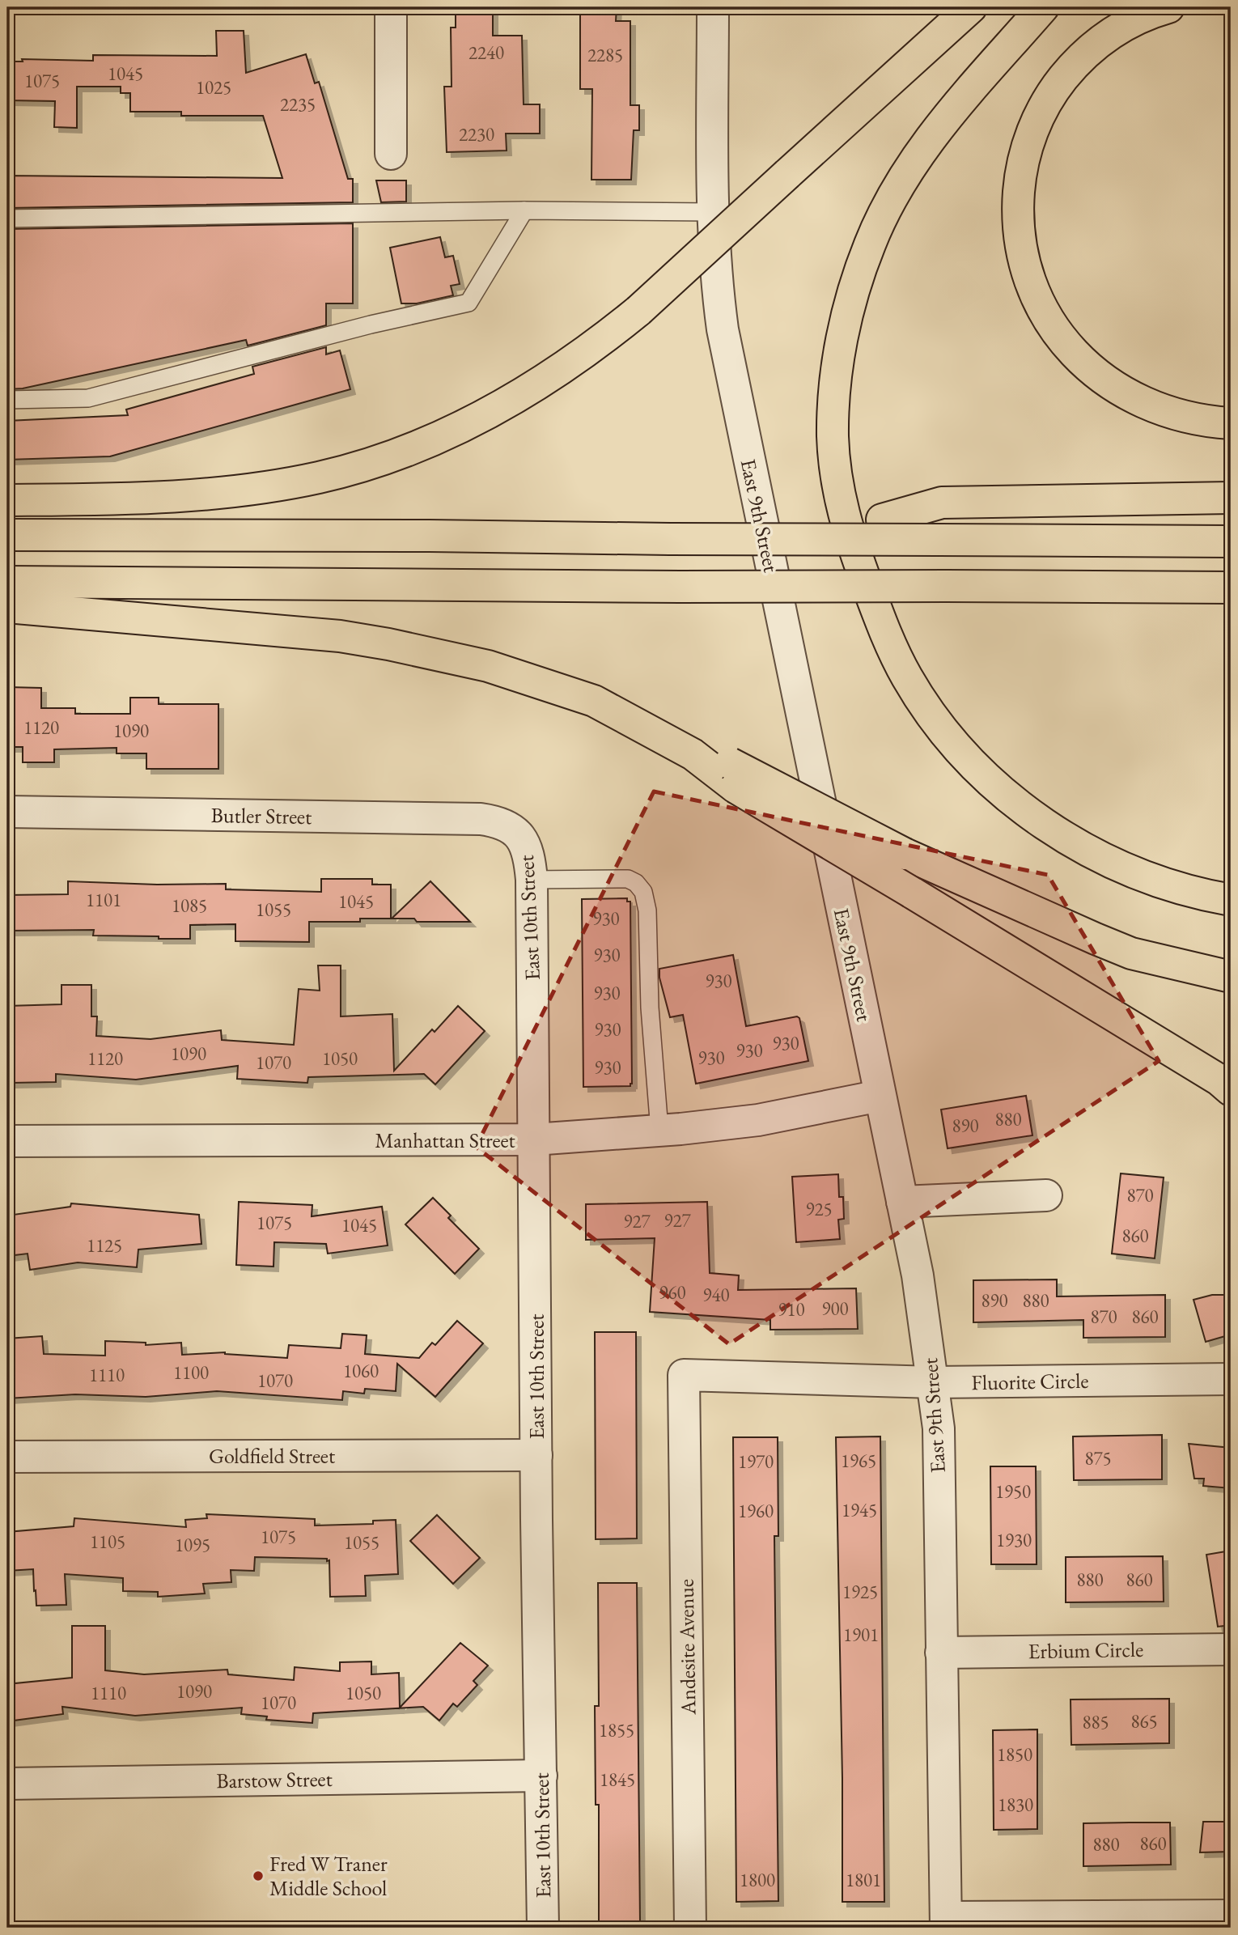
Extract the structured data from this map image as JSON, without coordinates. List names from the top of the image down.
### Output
{
  "streets": {
    "street": [
      "East 9th Street",
      "Butler Street",
      "East 10th Street",
      "Manhattan Street",
      "Fluorite Circle",
      "Goldfield Street",
      "Andesite Avenue",
      "Erbium Circle",
      "Barstow Street"
    ]
  },
  "crossings": [
    ["East 9th Street", "Manhattan Street"],
    ["East 9th Street", "Fluorite Circle"],
    ["East 9th Street", "Erbium Circle"],
    ["Butler Street", "East 10th Street"],
    ["East 10th Street", "Manhattan Street"],
    ["East 10th Street", "Goldfield Street"],
    ["East 10th Street", "Barstow Street"],
    ["Fluorite Circle", "Andesite Avenue"]
  ],
  "places": ["Fred W Traner Middle School"],
  "house_numbers": [
    "2240",
    "2285",
    "1045",
    "1075",
    "1025",
    "2235",
    "2230",
    "1120",
    "1090",
    "1101",
    "1045",
    "1085",
    "1055",
    "930",
    "930",
    "930",
    "930",
    "930",
    "930",
    "930",
    "1090",
    "930",
    "1120",
    "1050",
    "1070",
    "930",
    "880",
    "890",
    "870",
    "925",
    "927",
    "927",
    "1075",
    "1045",
    "860",
    "1125",
    "960",
    "940",
    "890",
    "880",
    "900",
    "910",
    "870",
    "860",
    "1060",
    "1100",
    "1110",
    "1070",
    "875",
    "1965",
    "1970",
    "1950",
    "1945",
    "1960",
    "1075",
    "1930",
    "1105",
    "1055",
    "1095",
    "880",
    "860",
    "1925",
    "1901",
    "1090",
    "1110",
    "1050",
    "1070",
    "865",
    "885",
    "1855",
    "1850",
    "1845",
    "1830",
    "860",
    "880",
    "1800",
    "1801"
  ]
}
